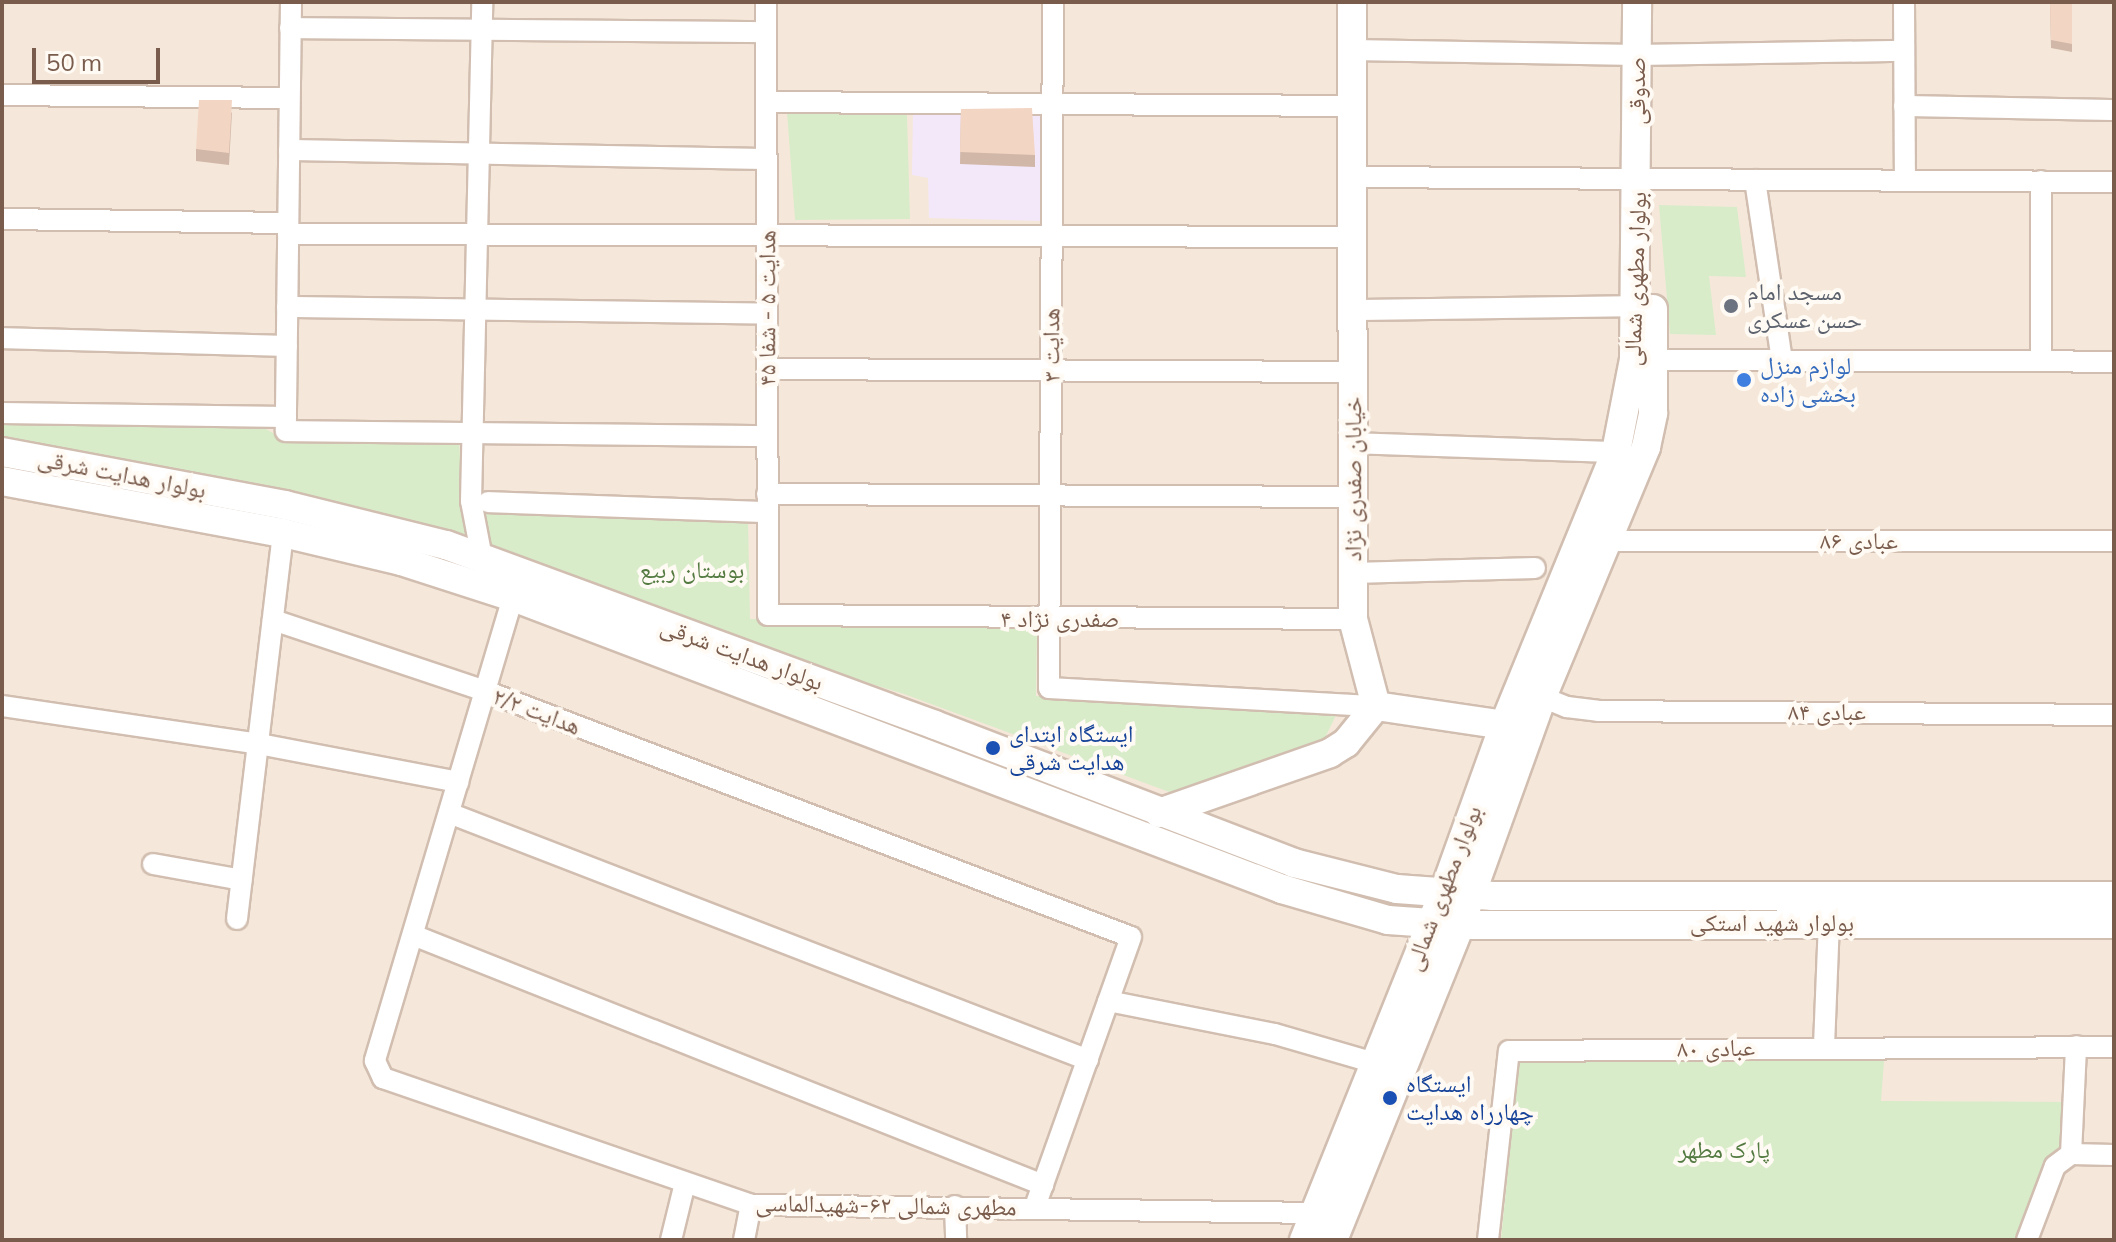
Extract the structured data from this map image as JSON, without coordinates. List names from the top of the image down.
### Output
{
  "streets": {
    "main road": [
      "صدوقی",
      "بولوار مطهری شمالی",
      "بولوار هدایت شرقی",
      "خیابان صفدری نژاد",
      "بولوار شهید استکی"
    ],
    "street": [
      "هدایت ۵ - شفا ۴۵",
      "هدایت ۳",
      "عبادی ۸۶",
      "صفدری نژاد ۴",
      "هدایت ۲/۲",
      "عبادی ۸۴",
      "عبادی ۸۰",
      "مطهری شمالی ۶۲-شهیدالماسی"
    ]
  },
  "crossings": [
    ["صدوقی", "بولوار مطهری شمالی"],
    ["بولوار مطهری شمالی", "بولوار هدایت شرقی"],
    ["بولوار مطهری شمالی", "عبادی ۸۶"],
    ["بولوار مطهری شمالی", "عبادی ۸۴"],
    ["بولوار مطهری شمالی", "بولوار شهید استکی"],
    ["بولوار مطهری شمالی", "مطهری شمالی ۶۲-شهیدالماسی"],
    ["هدایت ۵ - شفا ۴۵", "صفدری نژاد ۴"],
    ["هدایت ۳", "خیابان صفدری نژاد"],
    ["هدایت ۳", "صفدری نژاد ۴"],
    ["بولوار هدایت شرقی", "بولوار شهید استکی"],
    ["خیابان صفدری نژاد", "صفدری نژاد ۴"]
  ],
  "parks": ["بوستان ربیع", "پارک مطهر"],
  "places": [
    "مسجد امام حسن عسکری",
    "لوازم منزل بخشی زاده",
    "ایستگاه ابتدای هدایت شرقی",
    "ایستگاه چهارراه هدایت"
  ],
  "scale_bar": "50 m"
}
